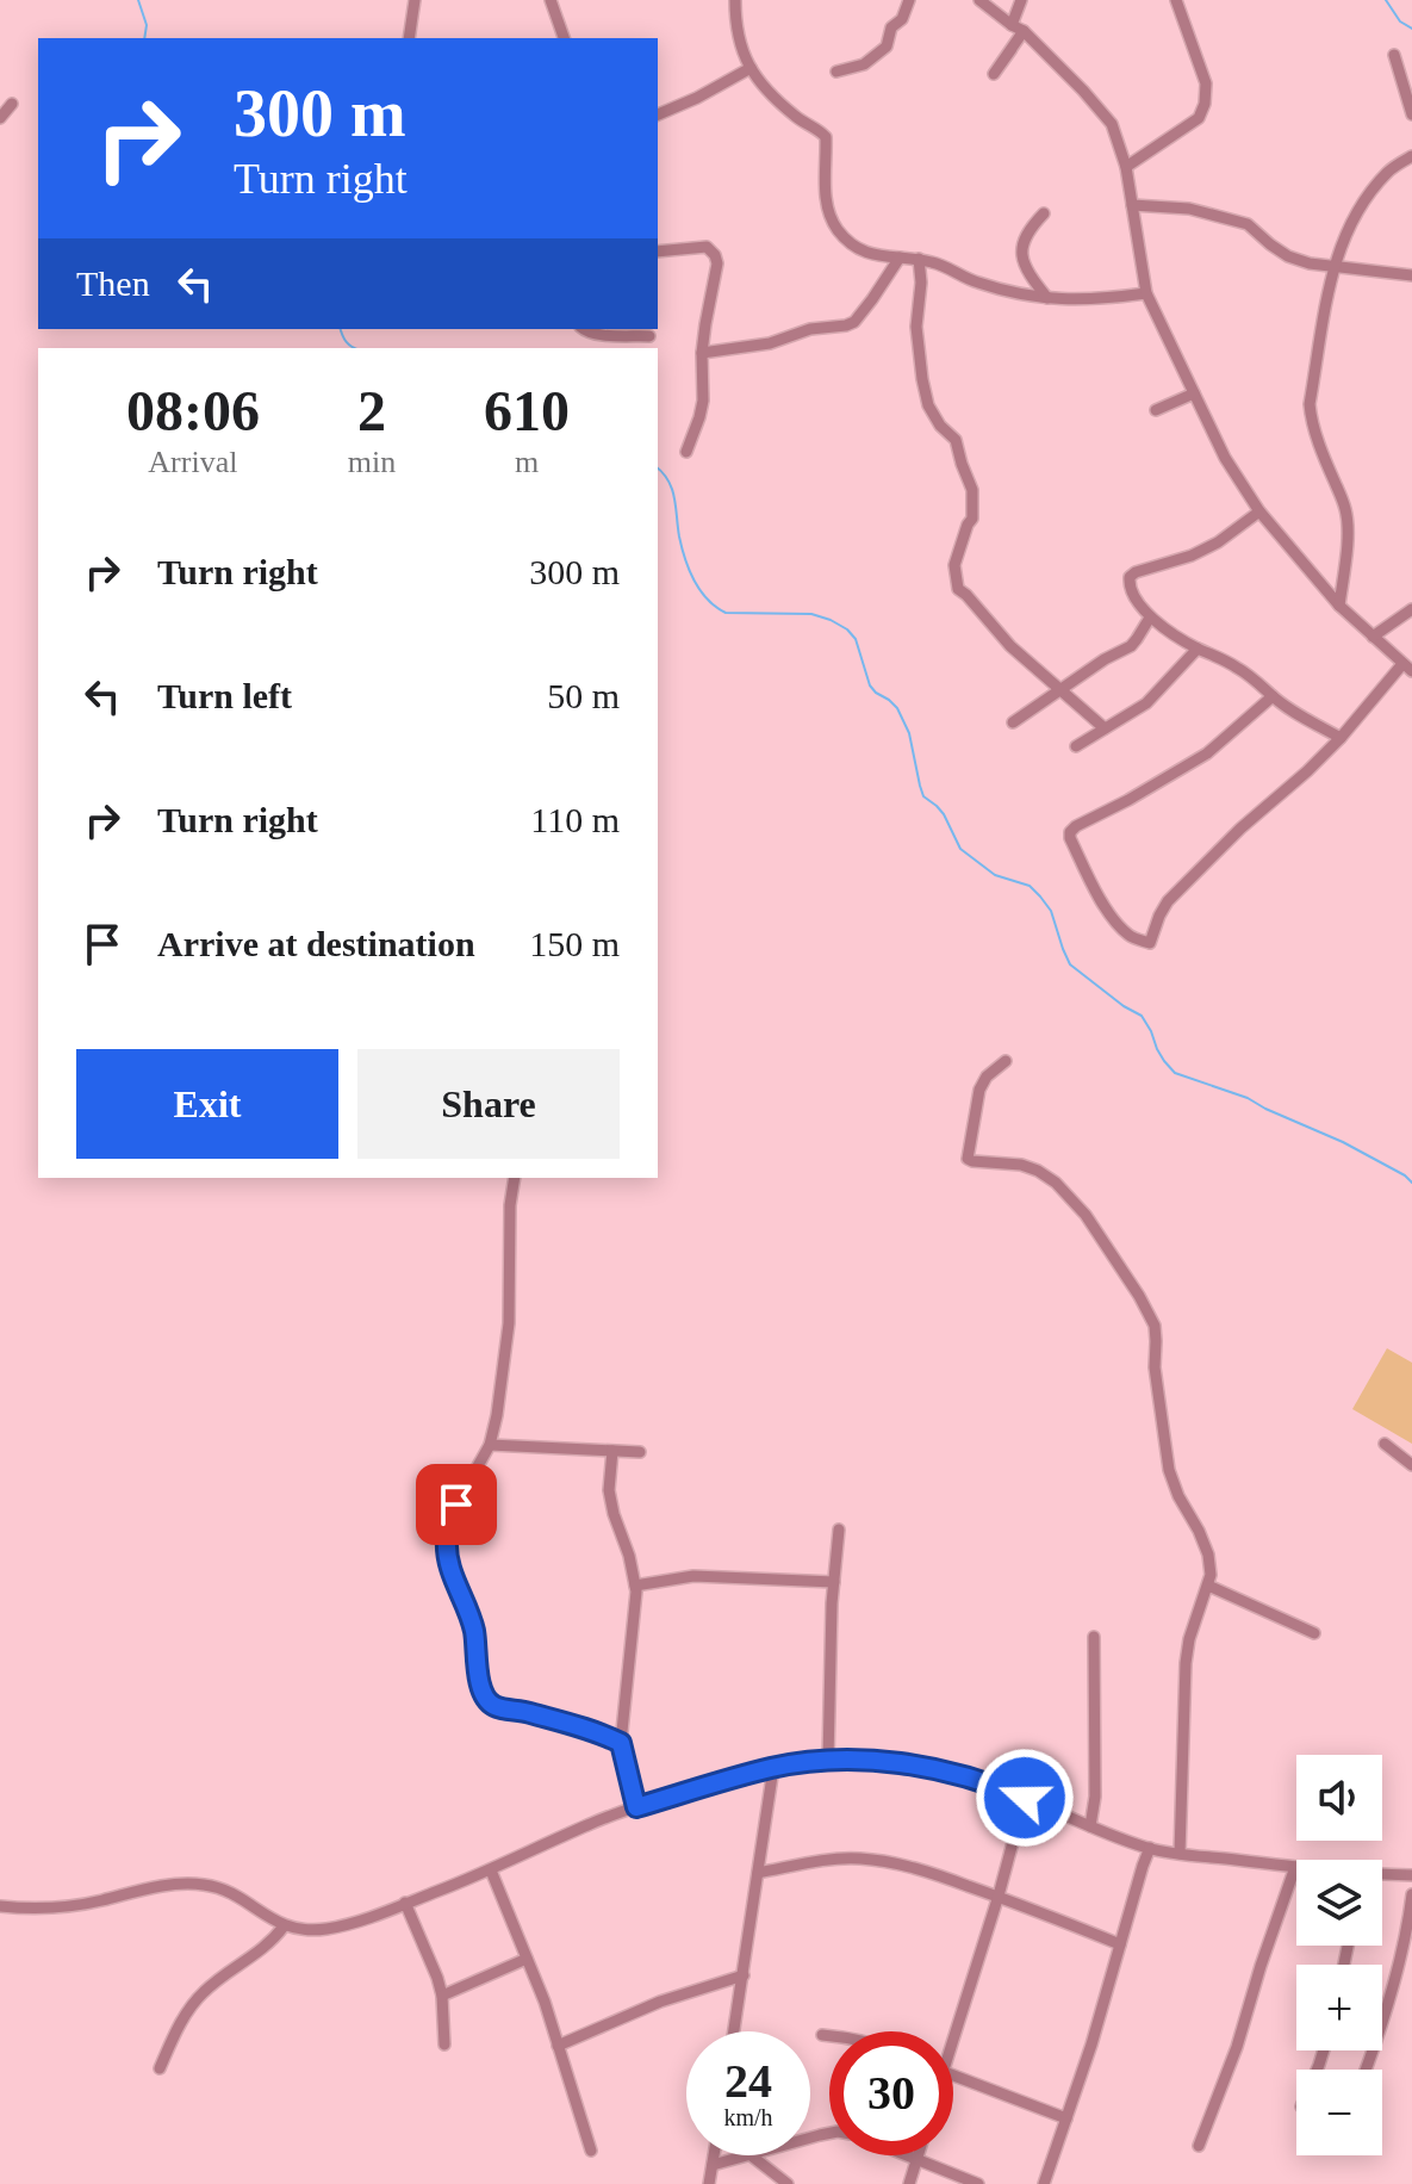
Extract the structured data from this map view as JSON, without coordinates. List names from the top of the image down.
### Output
{
  "page": {
    "turn": ["300 m", "Turn right"],
    "then": "Then",
    "eta": [
      "08:06",
      "Arrival",
      "2",
      "min",
      "610",
      "m"
    ],
    "list": [
      {
        "name": "Turn right",
        "value": "300 m"
      },
      {
        "name": "Turn left",
        "value": "50 m"
      },
      {
        "name": "Turn right",
        "value": "110 m"
      },
      {
        "name": "Arrive at destination",
        "value": "150 m"
      }
    ],
    "buttons": ["Exit", "Share"],
    "map_buttons": ["+", "−"],
    "speed": "24 km/h",
    "limit": "30"
  }
}
